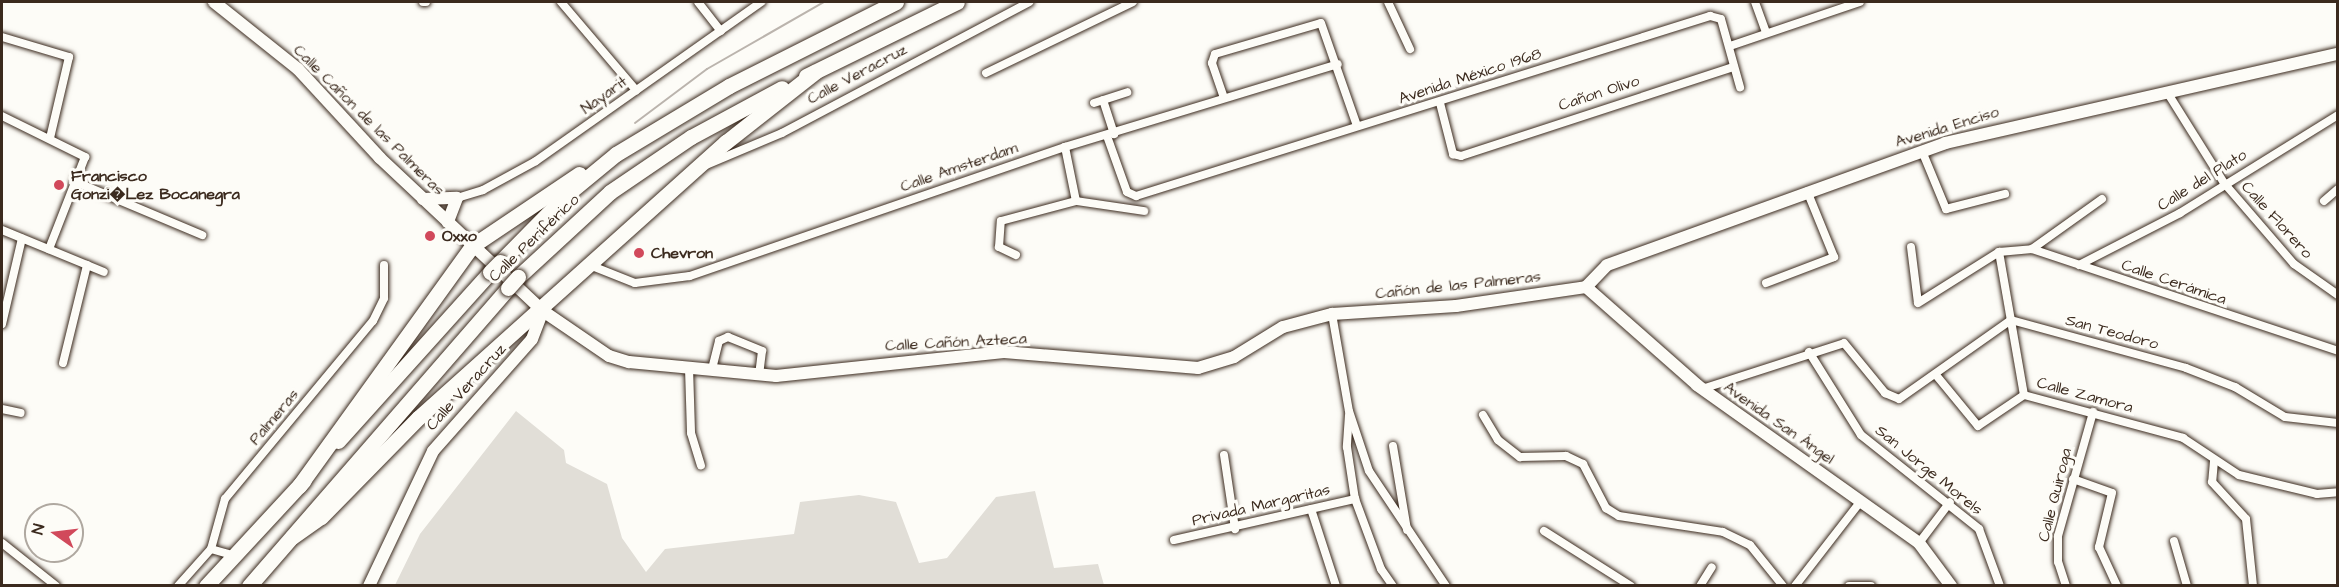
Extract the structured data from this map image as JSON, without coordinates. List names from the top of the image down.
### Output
{
  "streets": {
    "highway": ["Calle Periférico"],
    "main road": [
      "Calle Veracruz",
      "Calle Cañon de las Palmeras",
      "Avenida Enciso",
      "Cañón de las Palmeras",
      "Calle Cañón Azteca",
      "Avenida San Ángel"
    ],
    "street": [
      "Avenida México 1968",
      "Cañon Olivo",
      "Nayarit",
      "Calle Amsterdam",
      "Calle del Plato",
      "Calle Florero",
      "Calle Cerámica",
      "San Teodoro",
      "Calle Zamora",
      "Palmeras",
      "San Jorge Morels",
      "Calle Quiroga",
      "Privada Margaritas"
    ]
  },
  "crossings": [
    ["Calle Veracruz", "Calle Cañon de las Palmeras"],
    ["Avenida México 1968", "Cañon Olivo"],
    ["Avenida México 1968", "Calle Amsterdam"],
    ["Calle Cañon de las Palmeras", "Calle Cañón Azteca"],
    ["Avenida Enciso", "Calle Florero"],
    ["Avenida Enciso", "Cañón de las Palmeras"],
    ["Avenida Enciso", "Avenida San Ángel"],
    ["Calle del Plato", "Calle Florero"],
    ["Calle del Plato", "Calle Cerámica"],
    ["Cañón de las Palmeras", "Calle Cañón Azteca"],
    ["Cañón de las Palmeras", "Avenida San Ángel"],
    ["Calle Zamora", "Calle Quiroga"]
  ],
  "places": ["Francisco Gonzi�Lez Bocanegra", "Oxxo", "Chevron"],
  "north": "left"
}
